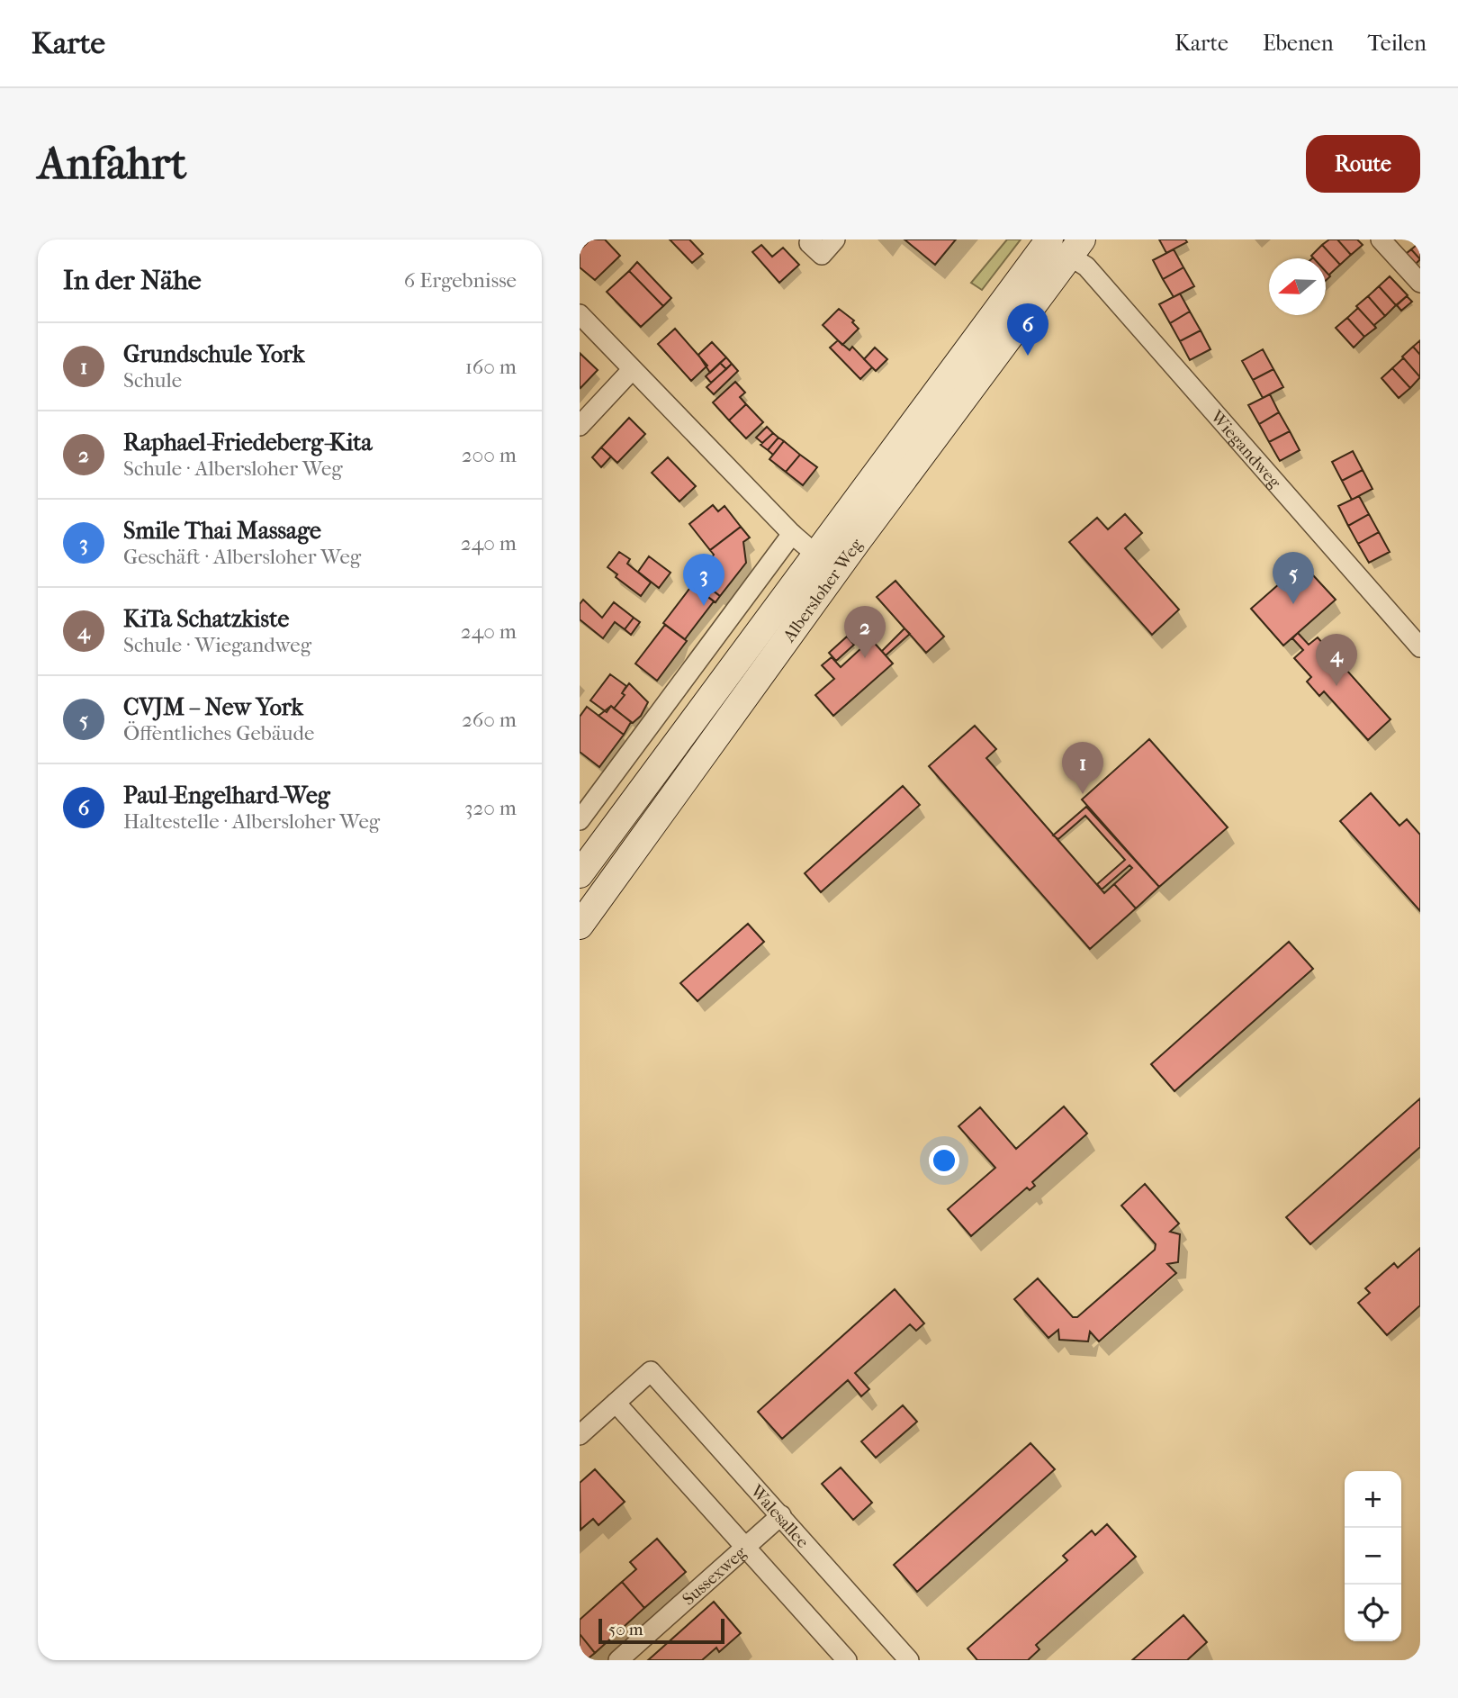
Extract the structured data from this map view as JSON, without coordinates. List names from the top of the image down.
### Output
{
  "streets": {
    "main road": ["Albersloher Weg"],
    "street": ["Wiegandweg", "Walesallee", "Sussexweg"]
  },
  "crossings": [
    ["Wiegandweg", "Albersloher Weg"],
    ["Walesallee", "Sussexweg"]
  ],
  "scale_bar": "50 m",
  "north": "left",
  "page": {
    "header": "Karte",
    "nav": ["Karte", "Ebenen", "Teilen"],
    "buttons": "Route",
    "title": "Anfahrt",
    "heading": ["In der Nähe", "6 Ergebnisse"],
    "pins": [
      "6",
      "5",
      "3",
      "2",
      "4",
      "1"
    ],
    "list": [
      {
        "mark": "1",
        "name": "Grundschule York",
        "note": "Schule",
        "value": "160 m"
      },
      {
        "mark": "2",
        "name": "Raphael-Friedeberg-Kita",
        "note": "Schule · Albersloher Weg",
        "value": "200 m"
      },
      {
        "mark": "3",
        "name": "Smile Thai Massage",
        "note": "Geschäft · Albersloher Weg",
        "value": "240 m"
      },
      {
        "mark": "4",
        "name": "KiTa Schatzkiste",
        "note": "Schule · Wiegandweg",
        "value": "240 m"
      },
      {
        "mark": "5",
        "name": "CVJM – New York",
        "note": "Öffentliches Gebäude",
        "value": "260 m"
      },
      {
        "mark": "6",
        "name": "Paul-Engelhard-Weg",
        "note": "Haltestelle · Albersloher Weg",
        "value": "320 m"
      }
    ],
    "map_buttons": ["+", "−"],
    "scale": "50 m"
  }
}
